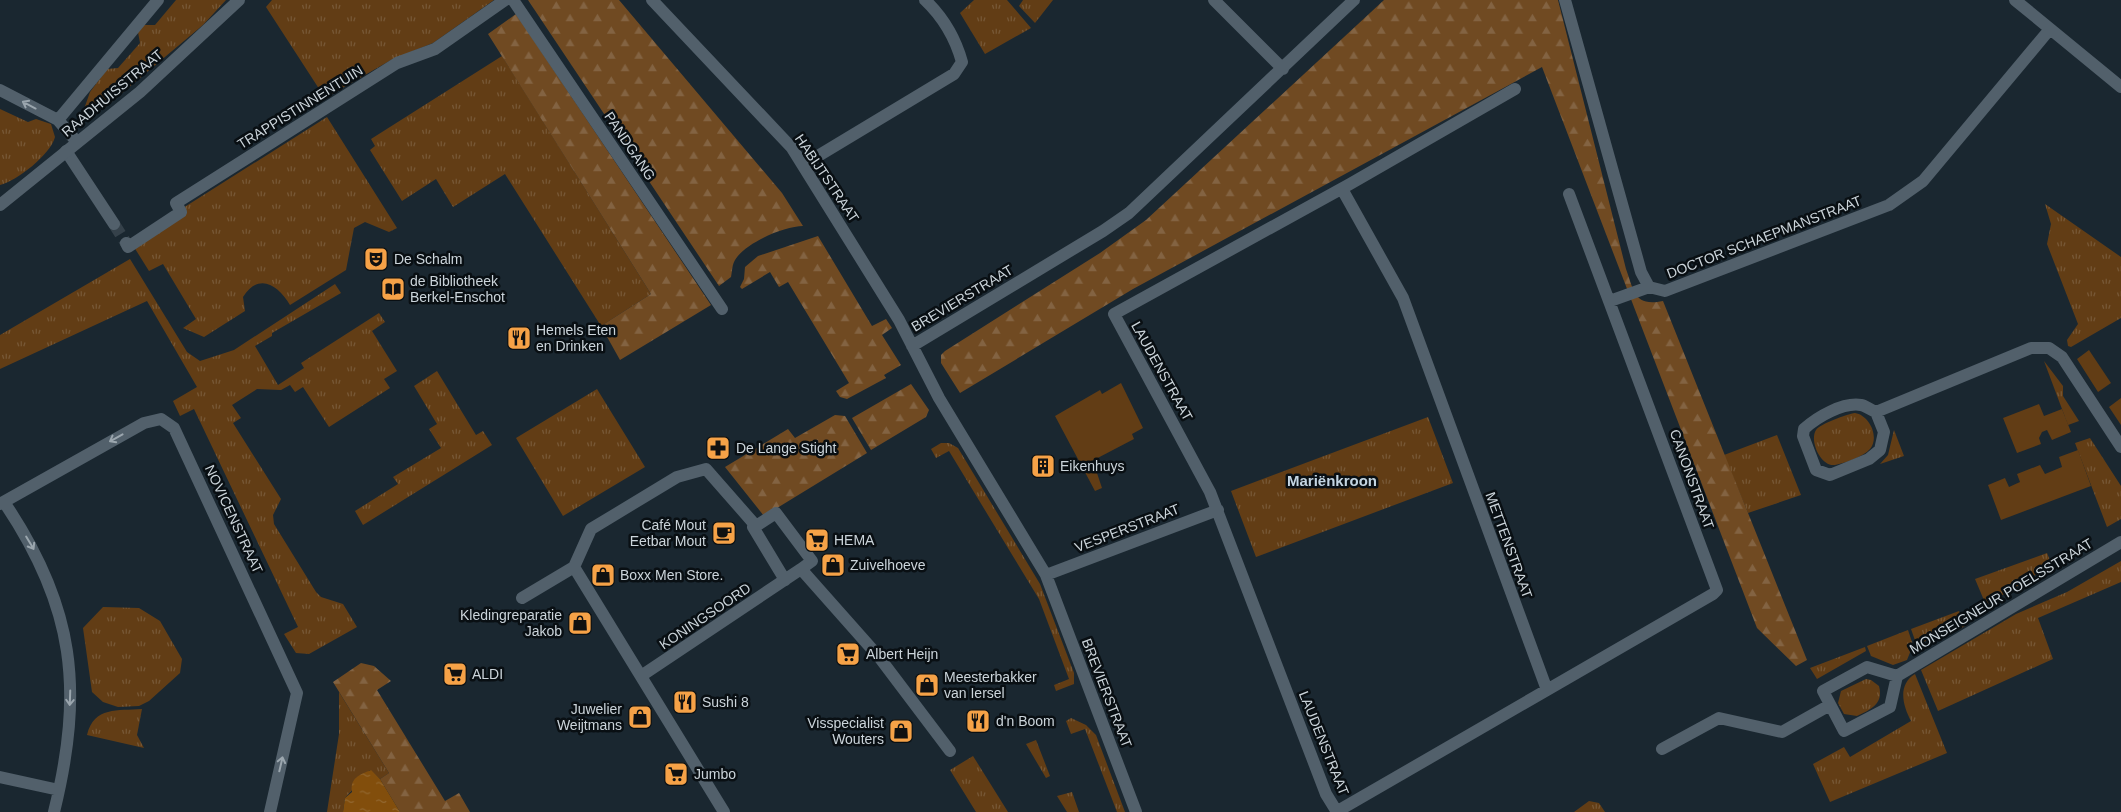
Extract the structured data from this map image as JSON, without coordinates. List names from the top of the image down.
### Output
{
  "streets": {
    "street": [
      "RAADHUISSTRAAT",
      "TRAPPISTINNENTUIN",
      "PANDGANG",
      "HABIJTSTRAAT",
      "DOCTOR SCHAEPMANSTRAAT",
      "BREVIERSTRAAT",
      "LAUDENSTRAAT",
      "CANONSTRAAT",
      "NOVICENSTRAAT",
      "VESPERSTRAAT",
      "METTENSTRAAT",
      "MONSEIGNEUR POELSSTRAAT",
      "KONINGSOORD"
    ]
  },
  "crossings": [
    ["HABIJTSTRAAT", "BREVIERSTRAAT"],
    ["BREVIERSTRAAT", "VESPERSTRAAT"],
    ["LAUDENSTRAAT", "VESPERSTRAAT"],
    ["LAUDENSTRAAT", "METTENSTRAAT"],
    ["CANONSTRAAT", "METTENSTRAAT"]
  ],
  "districts": ["Mariënkroon"],
  "places": {
    "theatre": ["De Schalm"],
    "library": ["de Bibliotheek Berkel-Enschot"],
    "restaurant": ["Hemels Eten en Drinken", "Sushi 8", "d'n Boom"],
    "pharmacy": ["De Lange Stight"],
    "building": ["Eikenhuys"],
    "cafe": ["Café Mout Eetbar Mout"],
    "supermarket": [
      "HEMA",
      "Albert Heijn",
      "ALDI",
      "Jumbo"
    ],
    "shop": [
      "Zuivelhoeve",
      "Boxx Men Store.",
      "Kledingreparatie Jakob",
      "Meesterbakker van Iersel",
      "Juwelier Weijtmans",
      "Visspecialist Wouters"
    ]
  }
}
